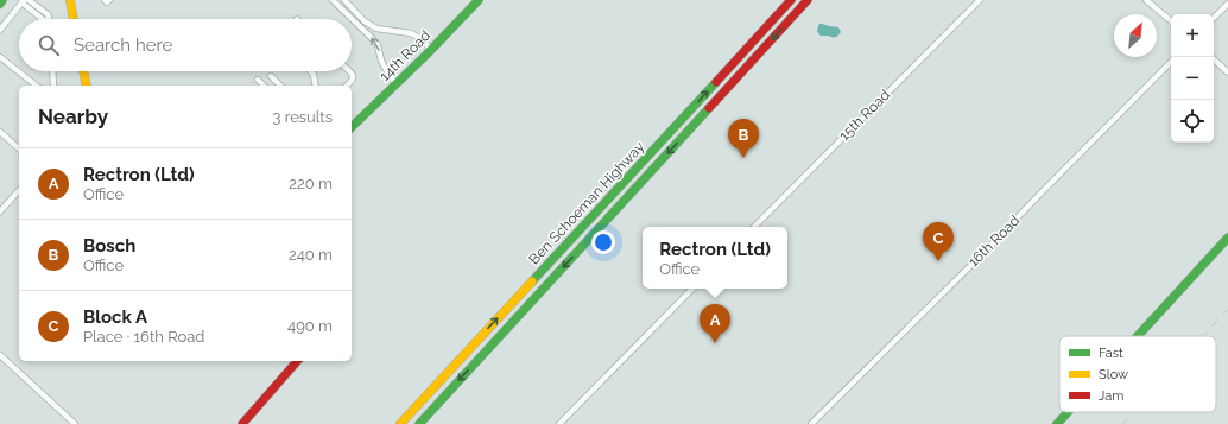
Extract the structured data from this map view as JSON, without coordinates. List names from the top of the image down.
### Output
{
  "streets": {
    "main road": ["14th Road", "Ben Schoeman Highway"],
    "street": ["15th Road", "16th Road"]
  },
  "legend": ["Fast", "Slow", "Jam"],
  "north": "top right",
  "page": {
    "map_buttons": ["+", "−"],
    "search": "Search here",
    "heading": ["Nearby", "3 results"],
    "pins": ["B", "C", "A"],
    "list": [
      {
        "mark": "A",
        "name": "Rectron (Ltd)",
        "note": "Office",
        "value": "220 m"
      },
      {
        "mark": "B",
        "name": "Bosch",
        "note": "Office",
        "value": "240 m"
      },
      {
        "mark": "C",
        "name": "Block A",
        "note": "Place · 16th Road",
        "value": "490 m"
      }
    ],
    "popup": ["Rectron (Ltd)", "Office"]
  }
}
